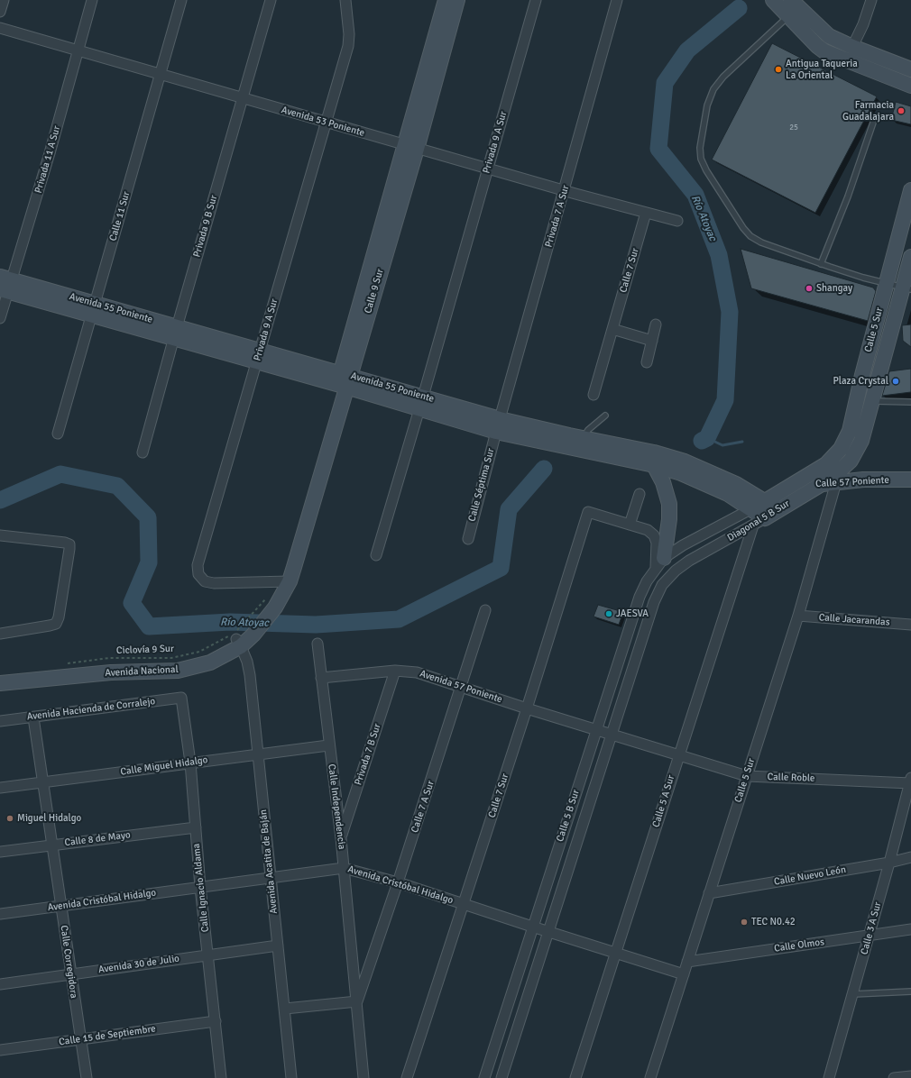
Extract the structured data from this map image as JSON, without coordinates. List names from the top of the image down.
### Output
{
  "streets": {
    "main road": [
      "Calle 9 Sur",
      "Avenida 55 Poniente",
      "Calle 5 Sur",
      "Calle 57 Poniente",
      "Diagonal 5 B Sur",
      "Avenida Nacional"
    ],
    "street": [
      "Avenida 53 Poniente",
      "Privada 9 A Sur",
      "Privada 11 A Sur",
      "Calle 11 Sur",
      "Privada 7 A Sur",
      "Privada 9 B Sur",
      "Calle 7 Sur",
      "Calle Séptima Sur",
      "Calle Jacarandas",
      "Avenida 57 Poniente",
      "Avenida Hacienda de Corralejo",
      "Privada 7 B Sur",
      "Calle Miguel Hidalgo",
      "Calle Roble",
      "Calle 5 A Sur",
      "Calle Independencia",
      "Calle 7 A Sur",
      "Calle 5 B Sur",
      "Calle 8 de Mayo",
      "Avenida Acatita de Baján",
      "Calle Nuevo León",
      "Avenida Cristóbal Hidalgo",
      "Calle Ignacio Aldama",
      "Calle 3 A Sur",
      "Calle Olmos",
      "Calle Corregidora",
      "Avenida 30 de Julio",
      "Calle 15 de Septiembre"
    ],
    "path": ["Ciclovía 9 Sur"]
  },
  "crossings": [
    ["Avenida 53 Poniente", "Privada 9 A Sur"],
    ["Avenida 53 Poniente", "Privada 11 A Sur"],
    ["Avenida 53 Poniente", "Calle 11 Sur"],
    ["Avenida 53 Poniente", "Privada 7 A Sur"],
    ["Avenida 53 Poniente", "Privada 9 B Sur"],
    ["Avenida 53 Poniente", "Calle 7 Sur"],
    ["Avenida 53 Poniente", "Calle 9 Sur"],
    ["Privada 9 A Sur", "Calle 9 Sur"],
    ["Privada 9 A Sur", "Avenida 55 Poniente"],
    ["Privada 9 A Sur", "Avenida Nacional"],
    ["Privada 11 A Sur", "Avenida 55 Poniente"],
    ["Calle 11 Sur", "Avenida 55 Poniente"],
    ["Privada 7 A Sur", "Avenida 55 Poniente"],
    ["Privada 7 A Sur", "Calle Séptima Sur"],
    ["Privada 9 B Sur", "Avenida 55 Poniente"],
    ["Calle 7 Sur", "Avenida 57 Poniente"],
    ["Calle 7 Sur", "Avenida Cristóbal Hidalgo"],
    ["Calle 9 Sur", "Avenida 55 Poniente"],
    ["Calle 9 Sur", "Avenida Nacional"],
    ["Avenida 55 Poniente", "Calle Séptima Sur"],
    ["Avenida 55 Poniente", "Diagonal 5 B Sur"],
    ["Avenida 55 Poniente", "Calle 5 A Sur"],
    ["Calle 5 Sur", "Calle 57 Poniente"],
    ["Calle 5 Sur", "Diagonal 5 B Sur"],
    ["Calle 5 Sur", "Calle Jacarandas"],
    ["Calle 5 Sur", "Calle Roble"],
    ["Calle 5 Sur", "Calle Nuevo León"],
    ["Calle 5 Sur", "Avenida Cristóbal Hidalgo"],
    ["Calle 5 Sur", "Calle Olmos"],
    ["Calle 57 Poniente", "Diagonal 5 B Sur"],
    ["Diagonal 5 B Sur", "Calle 5 A Sur"],
    ["Diagonal 5 B Sur", "Calle 5 B Sur"],
    ["Ciclovía 9 Sur", "Avenida Nacional"],
    ["Ciclovía 9 Sur", "Avenida Acatita de Baján"],
    ["Avenida Nacional", "Avenida Acatita de Baján"],
    ["Avenida 57 Poniente", "Privada 7 B Sur"],
    ["Avenida 57 Poniente", "Calle Roble"],
    ["Avenida 57 Poniente", "Calle Independencia"],
    ["Avenida 57 Poniente", "Calle 7 A Sur"],
    ["Avenida 57 Poniente", "Calle 5 B Sur"],
    ["Avenida Hacienda de Corralejo", "Calle Ignacio Aldama"],
    ["Avenida Hacienda de Corralejo", "Calle Corregidora"],
    ["Privada 7 B Sur", "Calle Independencia"],
    ["Calle Miguel Hidalgo", "Calle Independencia"],
    ["Calle Miguel Hidalgo", "Avenida Acatita de Baján"],
    ["Calle Miguel Hidalgo", "Calle Ignacio Aldama"],
    ["Calle Miguel Hidalgo", "Calle Corregidora"],
    ["Calle Roble", "Calle 5 A Sur"],
    ["Calle Roble", "Calle 5 B Sur"],
    ["Calle Roble", "Calle 3 A Sur"],
    ["Calle 5 A Sur", "Avenida Cristóbal Hidalgo"],
    ["Calle Independencia", "Calle 7 A Sur"],
    ["Calle Independencia", "Avenida Cristóbal Hidalgo"],
    ["Calle 7 A Sur", "Avenida Cristóbal Hidalgo"],
    ["Calle 5 B Sur", "Avenida Cristóbal Hidalgo"],
    ["Calle 8 de Mayo", "Calle Ignacio Aldama"],
    ["Calle 8 de Mayo", "Calle Corregidora"],
    ["Avenida Acatita de Baján", "Avenida Cristóbal Hidalgo"],
    ["Avenida Acatita de Baján", "Avenida 30 de Julio"],
    ["Calle Nuevo León", "Calle 3 A Sur"],
    ["Avenida Cristóbal Hidalgo", "Calle Ignacio Aldama"],
    ["Avenida Cristóbal Hidalgo", "Calle Corregidora"],
    ["Calle Ignacio Aldama", "Avenida 30 de Julio"],
    ["Calle Ignacio Aldama", "Calle 15 de Septiembre"],
    ["Calle 3 A Sur", "Calle Olmos"],
    ["Calle Corregidora", "Avenida 30 de Julio"],
    ["Calle Corregidora", "Calle 15 de Septiembre"]
  ],
  "water": ["Río Atoyac"],
  "places": [
    "Antigua Taqueria La Oriental",
    "Farmacia Guadalajara",
    "Shangay",
    "Plaza Crystal",
    "JAESVA",
    "Miguel Hidalgo",
    "TEC N0.42"
  ],
  "house_numbers": ["25"]
}
